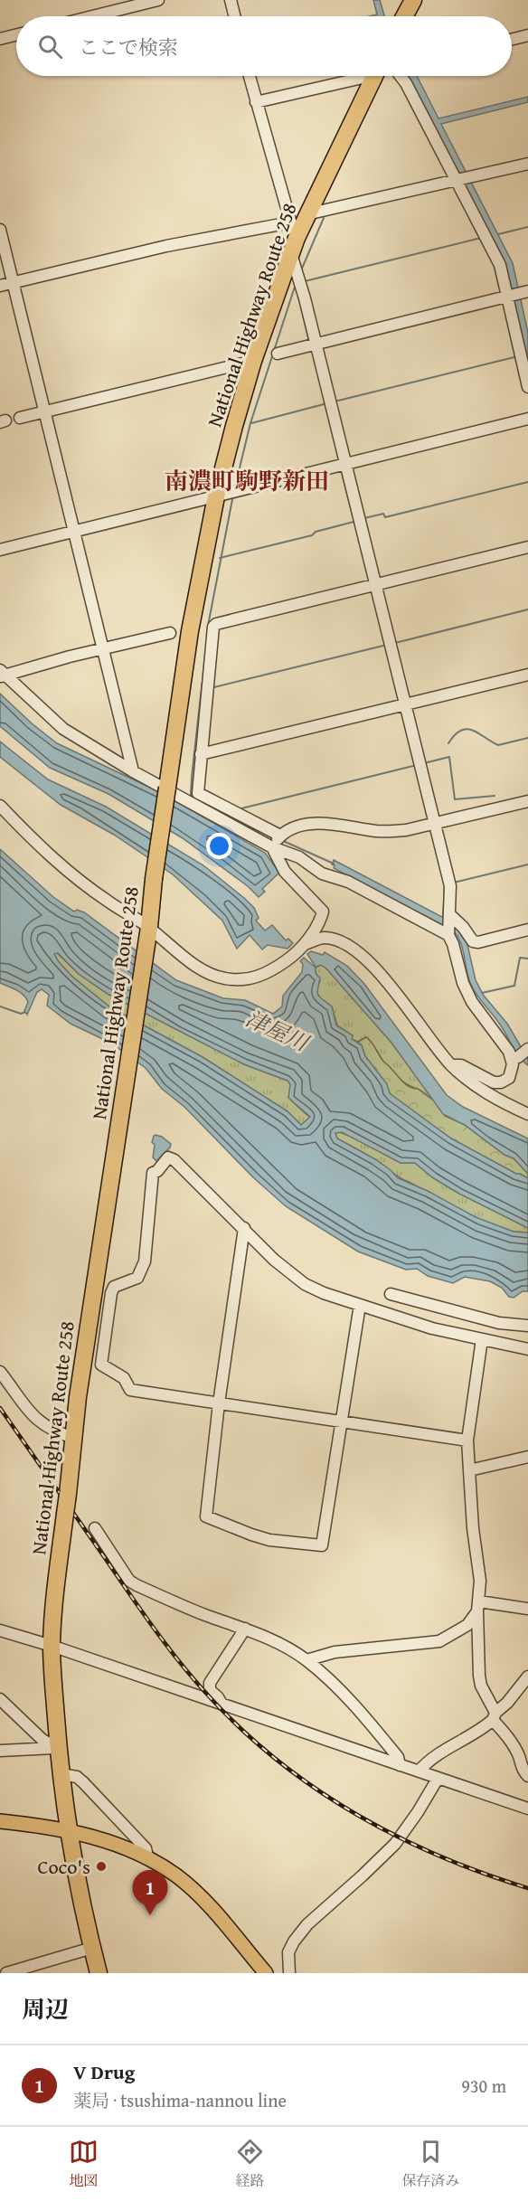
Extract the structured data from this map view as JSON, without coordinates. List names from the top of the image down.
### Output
{
  "streets": {
    "highway": ["National Highway Route 258"]
  },
  "districts": ["南濃町駒野新田"],
  "water": ["津屋川"],
  "places": ["Coco's"],
  "page": {
    "search": "ここで検索",
    "pins": "1",
    "heading": "周辺",
    "list": [
      {
        "mark": "1",
        "name": "V Drug",
        "note": "薬局 · tsushima-nannou line",
        "value": "930 m"
      }
    ],
    "nav": ["地図", "経路", "保存済み"]
  }
}
